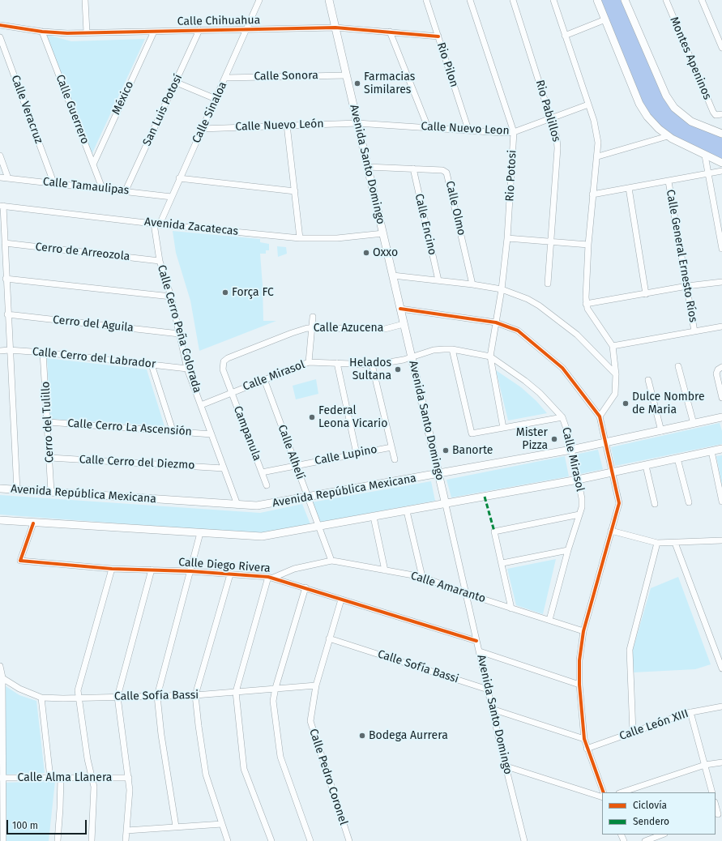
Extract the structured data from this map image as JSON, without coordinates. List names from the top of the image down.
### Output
{
  "streets": {
    "main road": ["Avenida Santo Domingo", "Avenida República Mexicana"],
    "street": [
      "Calle Chihuahua",
      "Montes Apeninos",
      "Rio Pilon",
      "Calle Sonora",
      "México",
      "Calle Veracruz",
      "Calle Guerrero",
      "San Luis Potosí",
      "Rio Pablillos",
      "Calle Sinaloa",
      "Calle Nuevo León",
      "Calle Nuevo Leon",
      "Rio Potosi",
      "Calle Tamaulipas",
      "Calle Olmo",
      "Calle Encino",
      "Avenida Zacatecas",
      "Cerro de Arreozola",
      "Calle General Ernesto Ríos",
      "Cerro del Aguila",
      "Calle Azucena",
      "Calle Cerro Peña Colorada",
      "Calle Cerro del Labrador",
      "Calle Mirasol",
      "Cerro del Tulillo",
      "Calle Cerro La Ascensión",
      "Campanula",
      "Calle Alhelí",
      "Calle Lupino",
      "Calle Cerro del Diezmo",
      "Calle Diego Rivera",
      "Calle Amaranto",
      "Calle Sofía Bassi",
      "Calle León XIII",
      "Calle Pedro Coronel",
      "Calle Alma Llanera"
    ]
  },
  "crossings": [
    ["Calle Chihuahua", "Rio Pilon"],
    ["Calle Chihuahua", "México"],
    ["Calle Chihuahua", "Calle Guerrero"],
    ["Calle Chihuahua", "San Luis Potosí"],
    ["Calle Chihuahua", "Calle Sinaloa"],
    ["Calle Chihuahua", "Avenida Santo Domingo"],
    ["Rio Pilon", "Calle Nuevo Leon"],
    ["Calle Sonora", "Calle Sinaloa"],
    ["Calle Sonora", "Avenida Santo Domingo"],
    ["México", "Calle Guerrero"],
    ["Calle Veracruz", "Calle Tamaulipas"],
    ["Calle Guerrero", "Calle Tamaulipas"],
    ["San Luis Potosí", "Calle Tamaulipas"],
    ["Rio Pablillos", "Calle Nuevo Leon"],
    ["Calle Sinaloa", "Calle Nuevo León"],
    ["Calle Sinaloa", "Calle Tamaulipas"],
    ["Calle Sinaloa", "Avenida Zacatecas"],
    ["Calle Sinaloa", "Calle Cerro Peña Colorada"],
    ["Calle Nuevo León", "Calle Nuevo Leon"],
    ["Calle Nuevo León", "Avenida Santo Domingo"],
    ["Calle Nuevo Leon", "Avenida Santo Domingo"],
    ["Calle Nuevo Leon", "Rio Potosi"],
    ["Avenida Santo Domingo", "Calle Olmo"],
    ["Avenida Santo Domingo", "Avenida Zacatecas"],
    ["Avenida Santo Domingo", "Calle Azucena"],
    ["Avenida Santo Domingo", "Calle Mirasol"],
    ["Avenida Santo Domingo", "Avenida República Mexicana"],
    ["Avenida Santo Domingo", "Calle Diego Rivera"],
    ["Avenida Santo Domingo", "Calle Amaranto"],
    ["Avenida Santo Domingo", "Calle Sofía Bassi"],
    ["Rio Potosi", "Calle Mirasol"],
    ["Calle Olmo", "Calle Encino"],
    ["Avenida Zacatecas", "Calle Cerro Peña Colorada"],
    ["Cerro de Arreozola", "Calle Cerro Peña Colorada"],
    ["Cerro del Aguila", "Calle Cerro Peña Colorada"],
    ["Calle Azucena", "Campanula"],
    ["Calle Cerro Peña Colorada", "Calle Cerro del Labrador"],
    ["Calle Cerro Peña Colorada", "Calle Mirasol"],
    ["Calle Cerro Peña Colorada", "Calle Cerro La Ascensión"],
    ["Calle Cerro Peña Colorada", "Calle Cerro del Diezmo"],
    ["Calle Cerro Peña Colorada", "Avenida República Mexicana"],
    ["Calle Cerro del Labrador", "Cerro del Tulillo"],
    ["Calle Mirasol", "Campanula"],
    ["Calle Mirasol", "Calle Alhelí"],
    ["Calle Mirasol", "Avenida República Mexicana"],
    ["Calle Mirasol", "Calle Amaranto"],
    ["Cerro del Tulillo", "Calle Cerro La Ascensión"],
    ["Cerro del Tulillo", "Calle Cerro del Diezmo"],
    ["Cerro del Tulillo", "Avenida República Mexicana"],
    ["Campanula", "Calle Lupino"],
    ["Calle Alhelí", "Calle Lupino"],
    ["Calle Alhelí", "Avenida República Mexicana"],
    ["Calle Alhelí", "Calle Amaranto"],
    ["Calle Diego Rivera", "Calle Amaranto"],
    ["Calle Diego Rivera", "Calle Pedro Coronel"],
    ["Calle Sofía Bassi", "Calle Pedro Coronel"]
  ],
  "places": [
    "Farmacias Similares",
    "Oxxo",
    "Força FC",
    "Helados Sultana",
    "Dulce Nombre de Maria",
    "Federal Leona Vicario",
    "Mister Pizza",
    "Banorte",
    "Bodega Aurrera"
  ],
  "legend": ["Ciclovía", "Sendero"],
  "scale_bar": "100 m"
}
